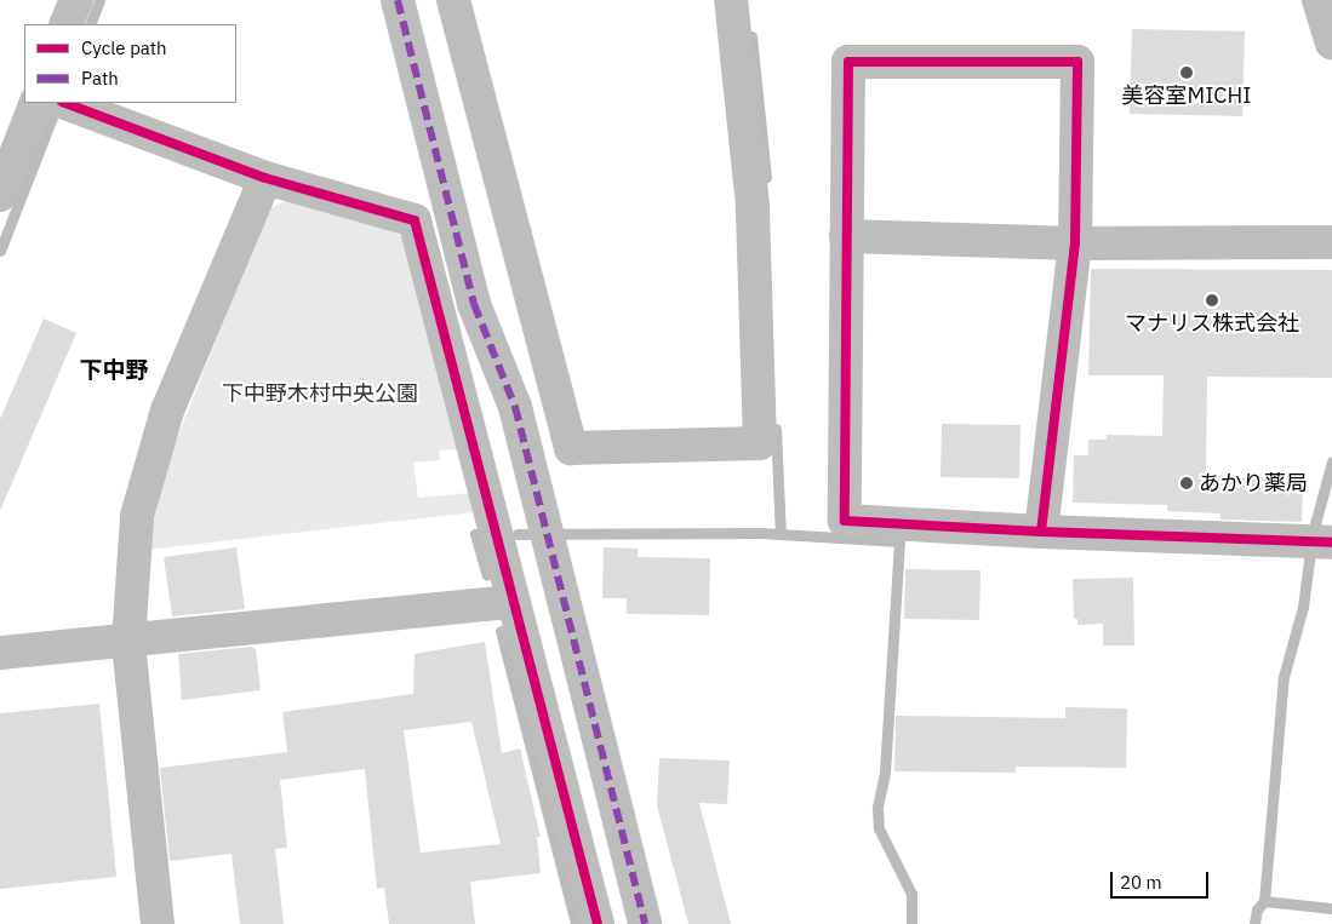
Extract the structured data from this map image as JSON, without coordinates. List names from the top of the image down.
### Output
{
  "districts": ["下中野"],
  "parks": ["下中野木村中央公園"],
  "places": ["美容室MICHI", "マナリス株式会社", "あかり薬局"],
  "legend": ["Cycle path", "Path"],
  "scale_bar": "20 m"
}
